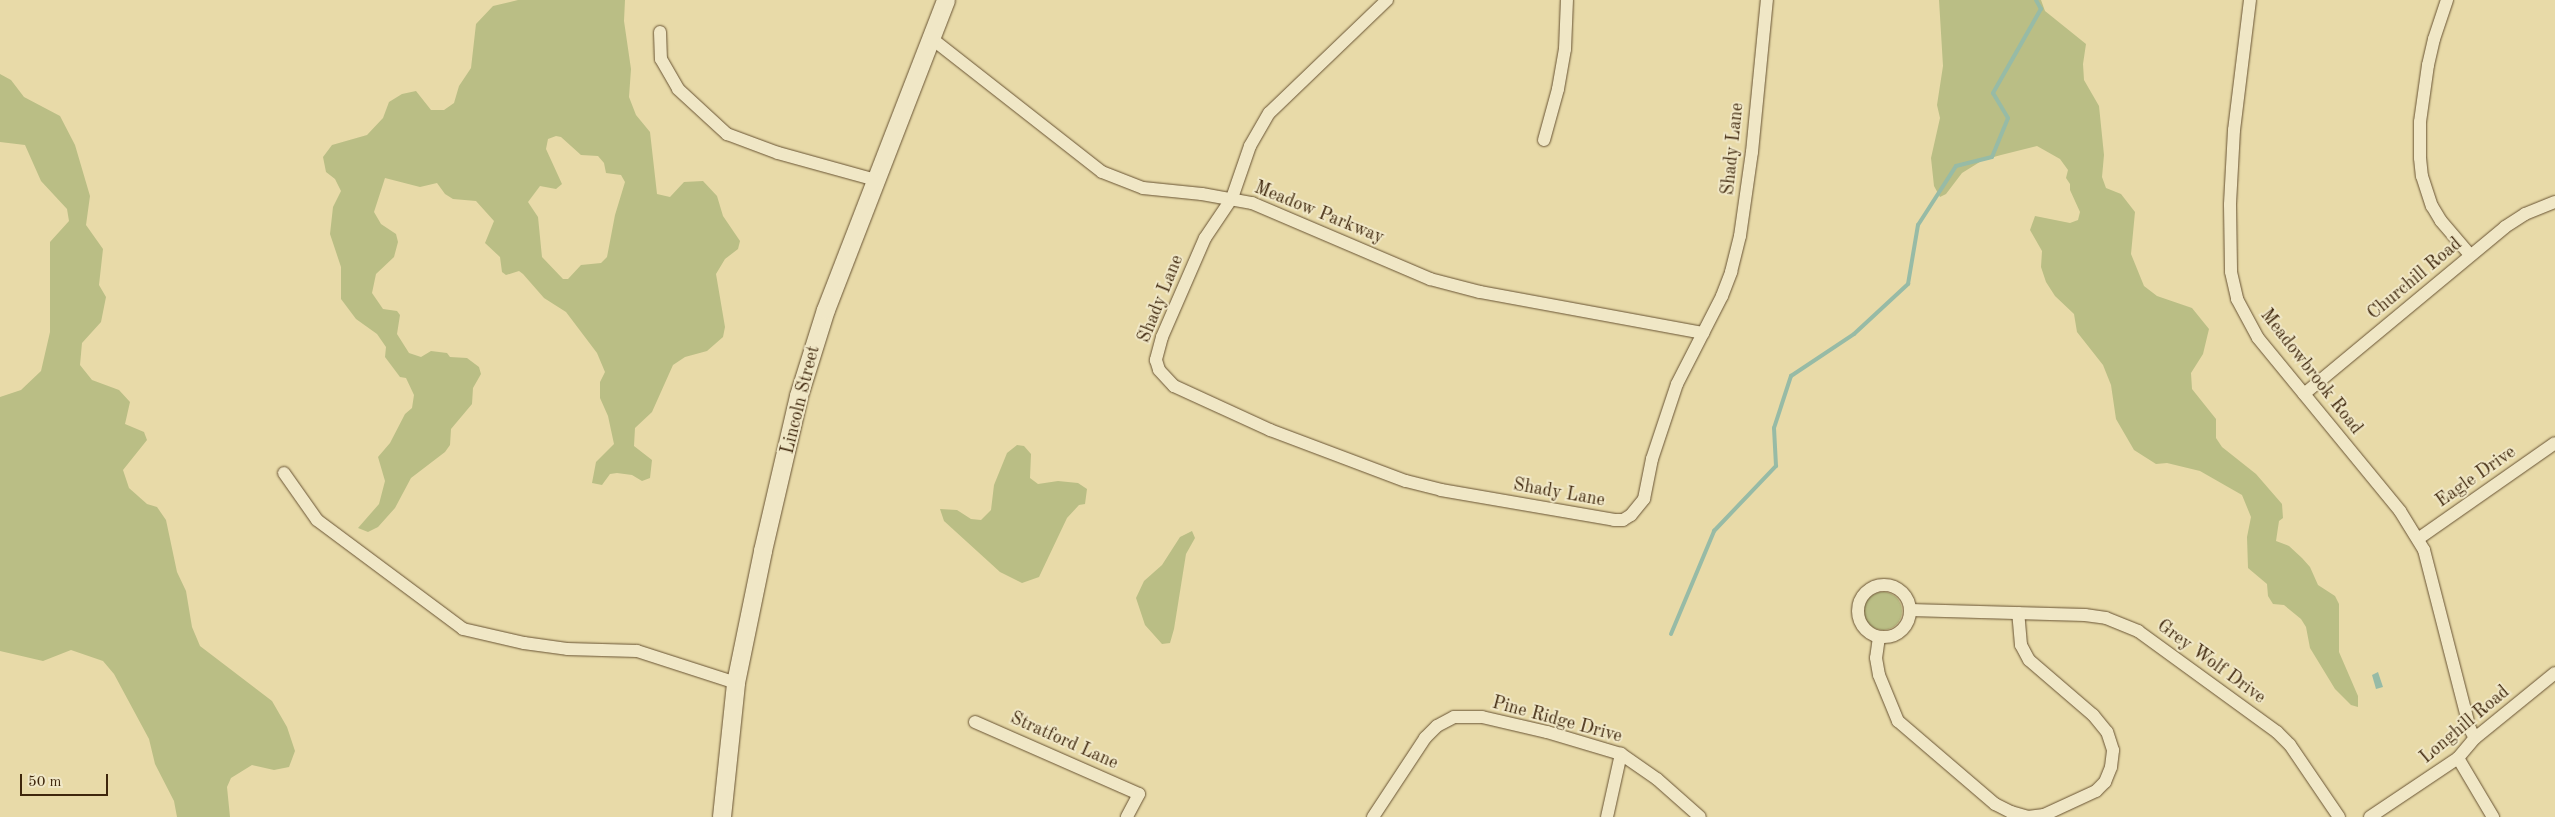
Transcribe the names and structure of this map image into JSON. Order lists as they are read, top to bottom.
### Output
{
  "streets": {
    "main road": ["Lincoln Street"],
    "street": [
      "Shady Lane",
      "Meadow Parkway",
      "Churchill Road",
      "Meadowbrook Road",
      "Eagle Drive",
      "Grey Wolf Drive",
      "Pine Ridge Drive",
      "Longhill Road",
      "Stratford Lane"
    ]
  },
  "crossings": [
    ["Shady Lane", "Meadow Parkway"],
    ["Meadow Parkway", "Lincoln Street"],
    ["Churchill Road", "Meadowbrook Road"],
    ["Meadowbrook Road", "Eagle Drive"],
    ["Meadowbrook Road", "Longhill Road"]
  ],
  "scale_bar": "50 m"
}
